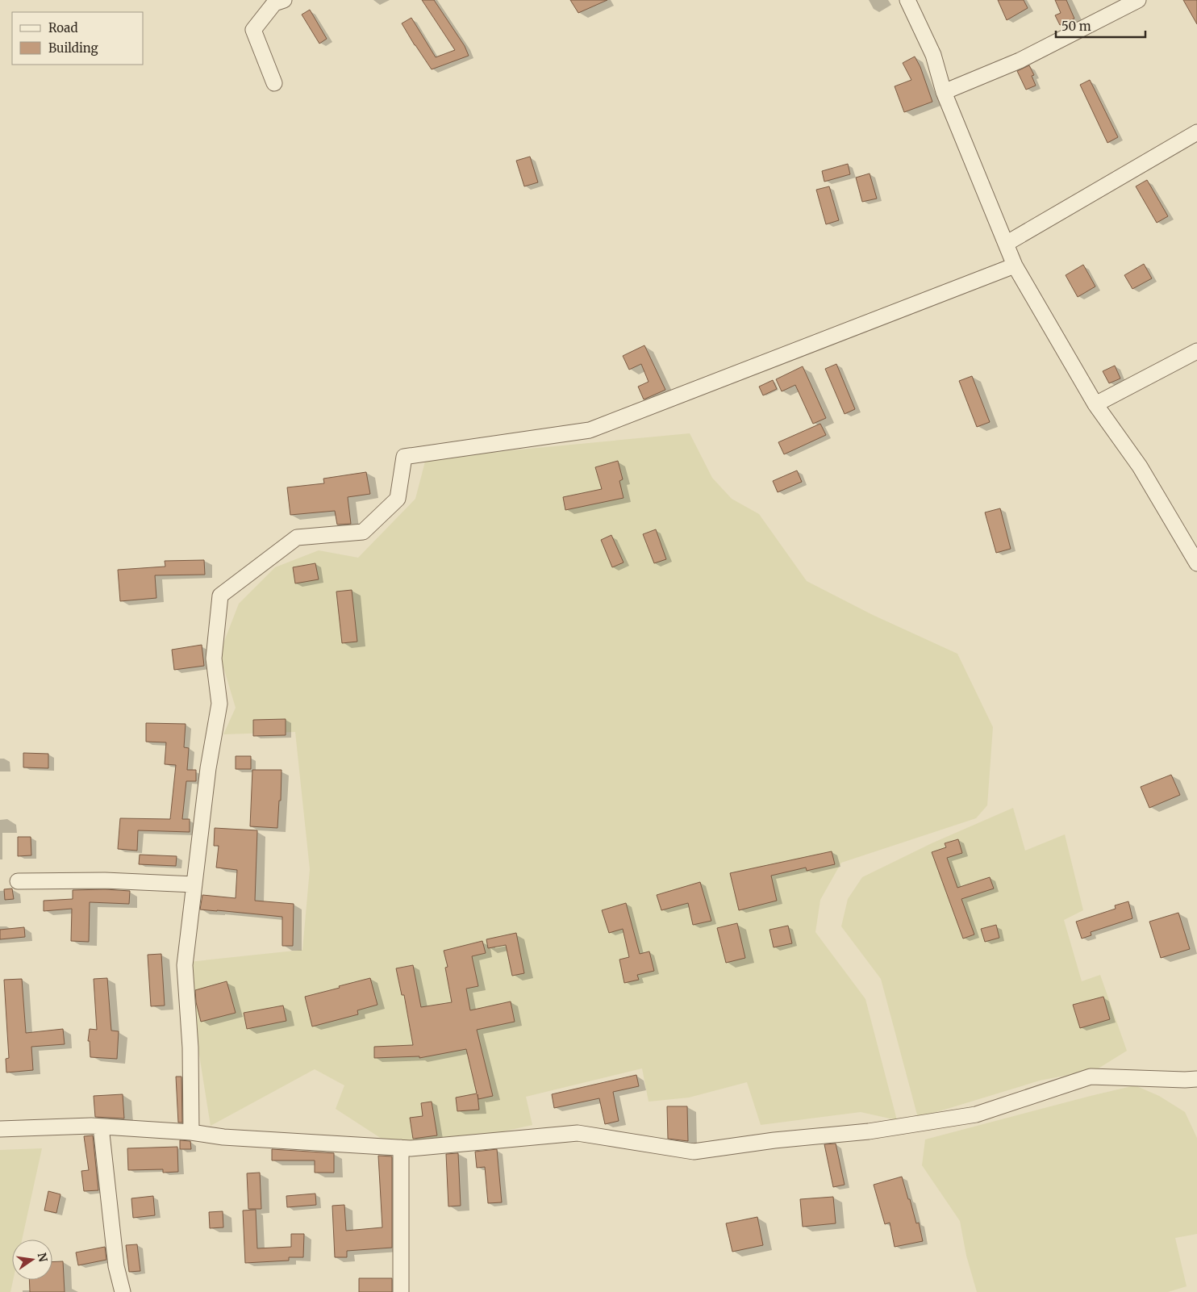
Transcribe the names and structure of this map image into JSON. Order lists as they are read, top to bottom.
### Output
{
  "legend": ["Road", "Building"],
  "scale_bar": "50 m",
  "north": "right"
}
